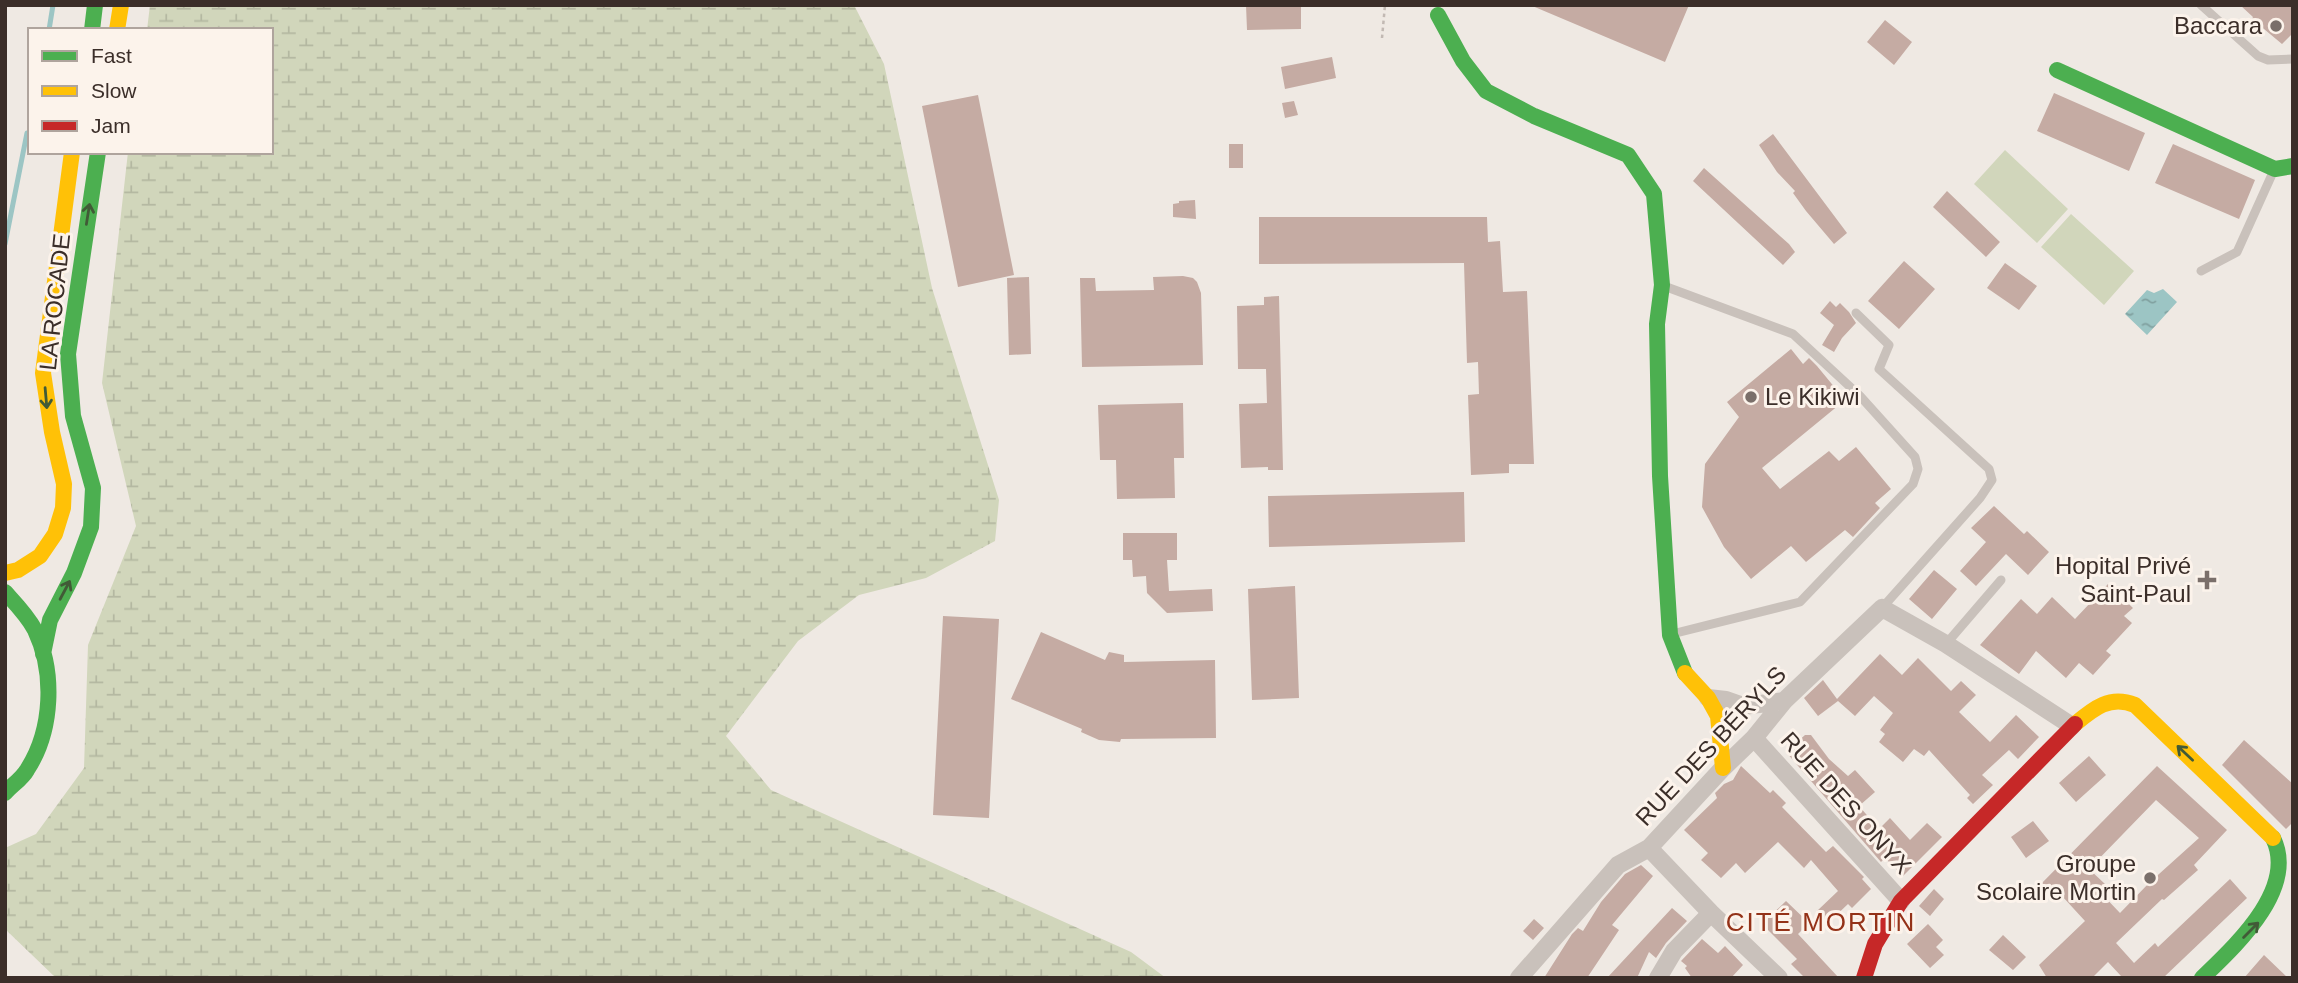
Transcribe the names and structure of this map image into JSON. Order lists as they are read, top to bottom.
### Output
{
  "streets": {
    "street": ["LA ROCADE", "RUE DES BÉRYLS", "RUE DES ONYX"]
  },
  "crossings": [
    ["RUE DES BÉRYLS", "RUE DES ONYX"]
  ],
  "districts": ["CITÉ MORTIN"],
  "places": {
    "other": ["Baccara", "Le Kikiwi", "Groupe Scolaire Mortin"],
    "health": ["Hopital Privé Saint-Paul"]
  },
  "legend": ["Fast", "Slow", "Jam"]
}
